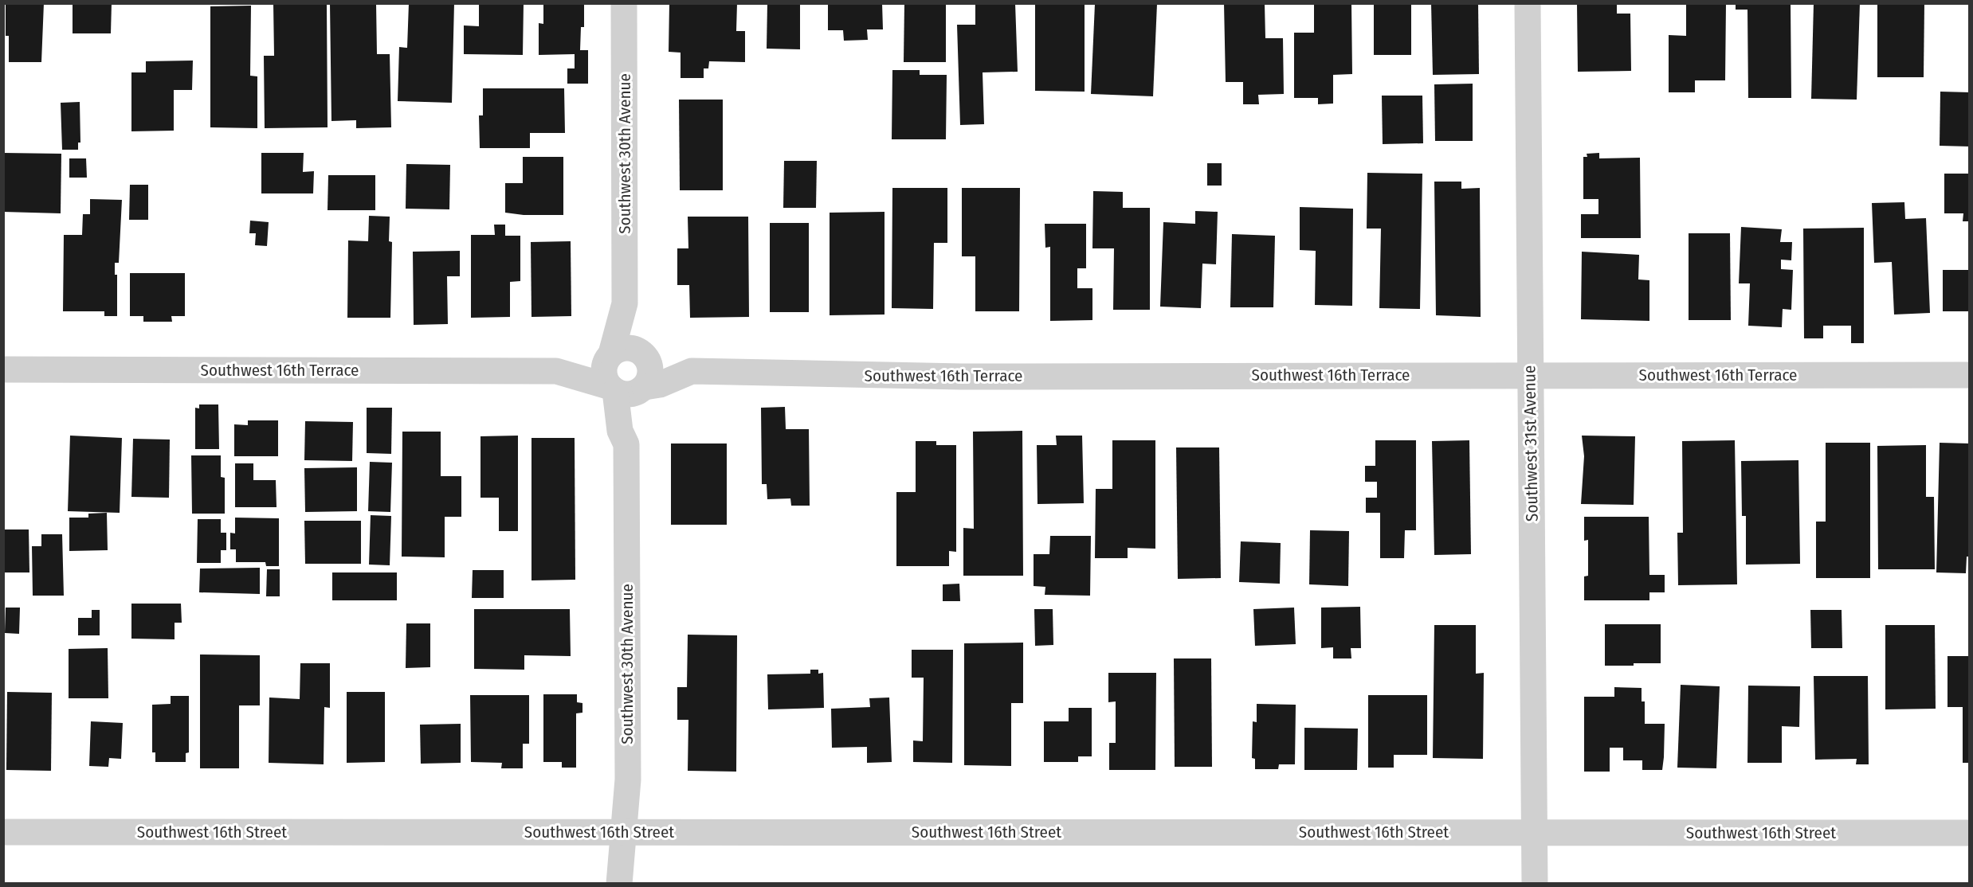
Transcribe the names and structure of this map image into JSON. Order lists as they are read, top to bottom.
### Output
{
  "streets": {
    "street": [
      "Southwest 30th Avenue",
      "Southwest 16th Terrace",
      "Southwest 31st Avenue",
      "Southwest 16th Street"
    ]
  },
  "crossings": [
    ["Southwest 30th Avenue", "Southwest 16th Terrace"],
    ["Southwest 30th Avenue", "Southwest 16th Street"],
    ["Southwest 16th Terrace", "Southwest 31st Avenue"],
    ["Southwest 31st Avenue", "Southwest 16th Street"]
  ]
}
